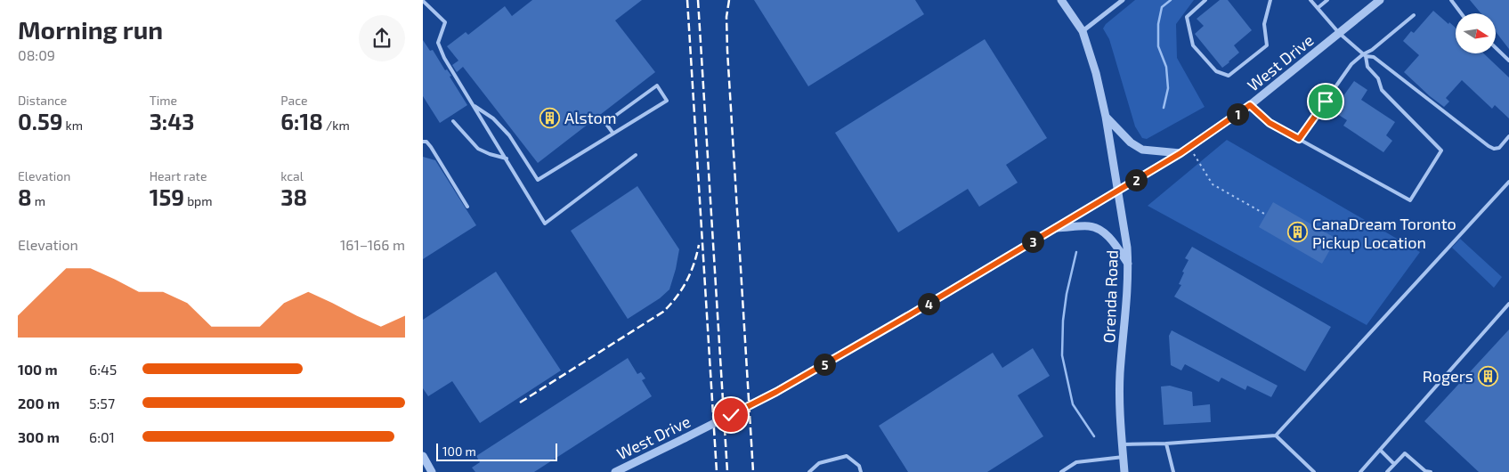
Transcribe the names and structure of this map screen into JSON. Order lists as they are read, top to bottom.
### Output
{
  "streets": {
    "street": ["West Drive", "Orenda Road"]
  },
  "crossings": [
    ["West Drive", "Orenda Road"]
  ],
  "places": {
    "building": ["Alstom", "CanaDream Toronto Pickup Location", "Rogers"]
  },
  "scale_bar": "100 m",
  "north": "right",
  "page": {
    "heading": ["Morning run", "08:09"],
    "stats": [
      ["Distance", "0.59 km"],
      ["Time", "3:43"],
      ["Pace", "6:18 /km"],
      ["Elevation", "8 m"],
      ["Heart rate", "159 bpm"],
      ["kcal", "38"]
    ],
    "pins": [
      "1",
      "2",
      "3",
      "4",
      "5"
    ],
    "chart": ["Elevation", "161–166 m"],
    "list": [
      {
        "name": "100 m",
        "note": "6:45"
      },
      {
        "name": "200 m",
        "note": "5:57"
      },
      {
        "name": "300 m",
        "note": "6:01"
      }
    ],
    "scale": "100 m"
  }
}
